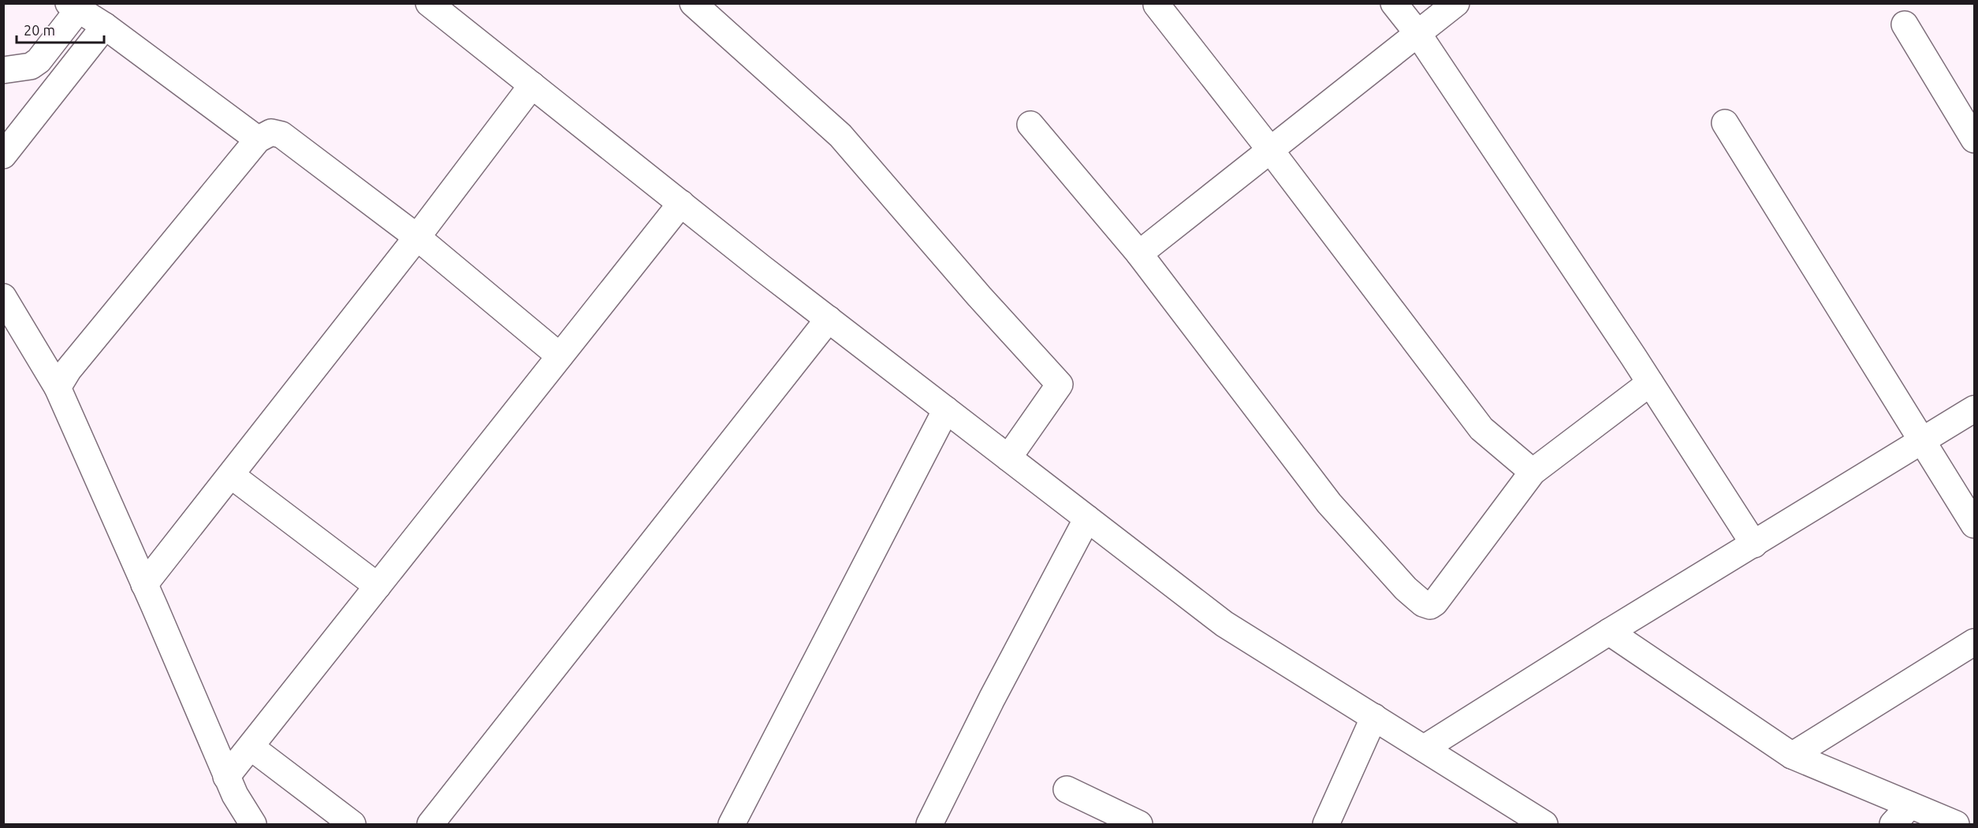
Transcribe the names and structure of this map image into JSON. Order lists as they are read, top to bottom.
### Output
{
  "scale_bar": "20 m"
}
